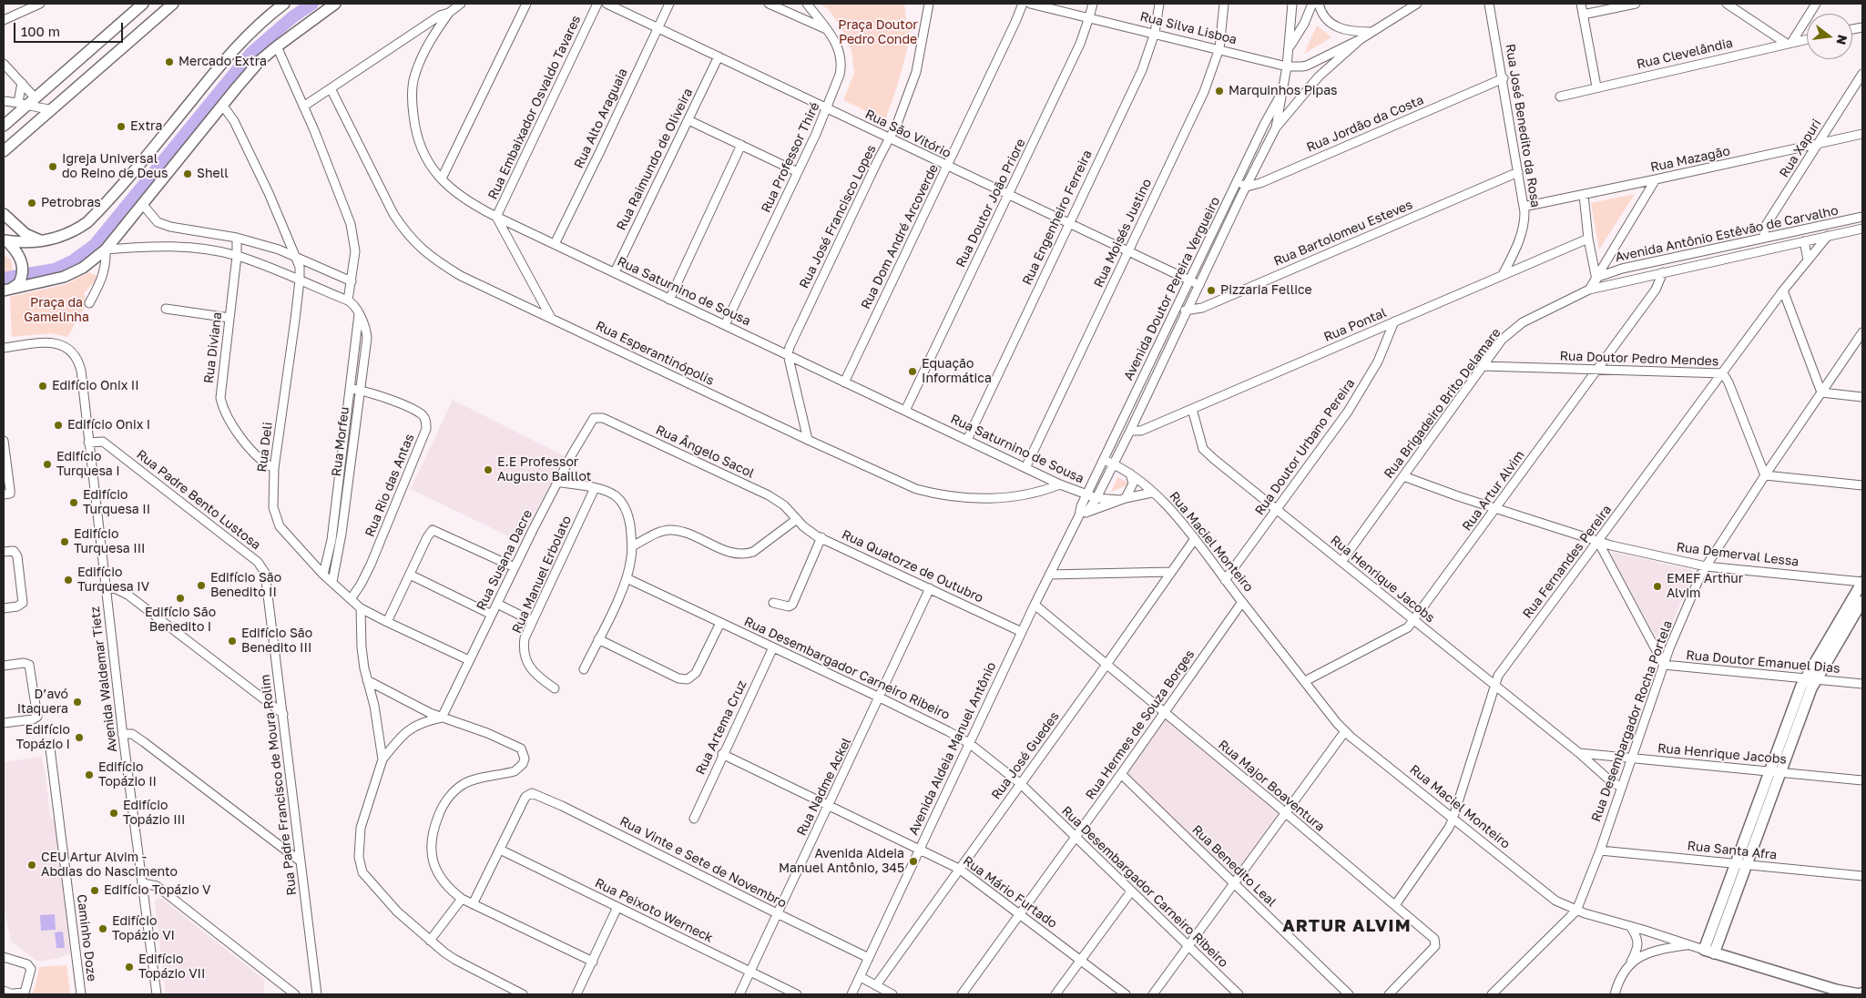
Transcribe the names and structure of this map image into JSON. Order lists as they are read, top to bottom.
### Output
{
  "streets": {
    "main road": ["Rua Maciel Monteiro"],
    "street": [
      "Rua Silva Lisboa",
      "Rua Clevelândia",
      "Rua Embaixador Osvaldo Tavares",
      "Rua Alto Araguaia",
      "Rua Jordão da Costa",
      "Rua José Benedito da Rosa",
      "Rua São Vitório",
      "Rua Xapuri",
      "Rua Professor Thiré",
      "Rua Raimundo de Oliveira",
      "Rua Mazagão",
      "Rua Doutor João Priore",
      "Rua José Francisco Lopes",
      "Rua Engenheiro Ferreira",
      "Rua Moisés Justino",
      "Rua Bartolomeu Esteves",
      "Avenida Antônio Estêvão de Carvalho",
      "Rua Dom André Arcoverde",
      "Avenida Doutor Pereira Vergueiro",
      "Rua Saturnino de Sousa",
      "Rua Pontal",
      "Rua Diviana",
      "Rua Esperantinópolis",
      "Rua Doutor Pedro Mendes",
      "Rua Brigadeiro Brito Delamare",
      "Rua Morfeu",
      "Rua Deli",
      "Rua Doutor Urbano Pereira",
      "Rua Ângelo Sacol",
      "Rua Rio das Antas",
      "Rua Artur Alvim",
      "Rua Padre Bento Lustosa",
      "Rua Demerval Lessa",
      "Rua Susana Dacre",
      "Rua Fernandes Pereira",
      "Rua Quatorze de Outubro",
      "Rua Manuel Erbolato",
      "Rua Henrique Jacobs",
      "Rua Doutor Emanuel Dias",
      "Rua Desembargador Carneiro Ribeiro",
      "Avenida Waldemar Tietz",
      "Rua Desembargador Rocha Portela",
      "Rua Hermes de Souza Borges",
      "Rua Artema Cruz",
      "Avenida Aldeia Manuel Antônio",
      "Rua José Guedes",
      "Rua Padre Francisco de Moura Rolim",
      "Rua Major Boaventura",
      "Rua Nadme Ackel",
      "Rua Santa Afra",
      "Rua Vinte e Sete de Novembro",
      "Rua Benedito Leal",
      "Rua Mário Furtado",
      "Rua Peixoto Werneck",
      "Caminho Doze"
    ]
  },
  "crossings": [
    ["Rua Silva Lisboa", "Rua Doutor João Priore"],
    ["Rua Silva Lisboa", "Rua Engenheiro Ferreira"],
    ["Rua Silva Lisboa", "Rua Moisés Justino"],
    ["Rua Silva Lisboa", "Avenida Doutor Pereira Vergueiro"],
    ["Rua Embaixador Osvaldo Tavares", "Rua Saturnino de Sousa"],
    ["Rua Embaixador Osvaldo Tavares", "Rua Esperantinópolis"],
    ["Rua Alto Araguaia", "Rua São Vitório"],
    ["Rua Alto Araguaia", "Rua Saturnino de Sousa"],
    ["Rua Jordão da Costa", "Rua José Benedito da Rosa"],
    ["Rua Jordão da Costa", "Avenida Doutor Pereira Vergueiro"],
    ["Rua José Benedito da Rosa", "Rua Mazagão"],
    ["Rua José Benedito da Rosa", "Rua Bartolomeu Esteves"],
    ["Rua José Benedito da Rosa", "Rua Pontal"],
    ["Rua São Vitório", "Rua Professor Thiré"],
    ["Rua São Vitório", "Rua Raimundo de Oliveira"],
    ["Rua São Vitório", "Rua Doutor João Priore"],
    ["Rua São Vitório", "Rua José Francisco Lopes"],
    ["Rua São Vitório", "Rua Engenheiro Ferreira"],
    ["Rua São Vitório", "Rua Moisés Justino"],
    ["Rua São Vitório", "Rua Dom André Arcoverde"],
    ["Rua São Vitório", "Avenida Doutor Pereira Vergueiro"],
    ["Rua Xapuri", "Rua Mazagão"],
    ["Rua Xapuri", "Avenida Antônio Estêvão de Carvalho"],
    ["Rua Professor Thiré", "Rua Saturnino de Sousa"],
    ["Rua Raimundo de Oliveira", "Rua Saturnino de Sousa"],
    ["Rua Doutor João Priore", "Rua Saturnino de Sousa"],
    ["Rua José Francisco Lopes", "Rua Saturnino de Sousa"],
    ["Rua Engenheiro Ferreira", "Rua Saturnino de Sousa"],
    ["Rua Moisés Justino", "Rua Saturnino de Sousa"],
    ["Rua Bartolomeu Esteves", "Avenida Doutor Pereira Vergueiro"],
    ["Avenida Antônio Estêvão de Carvalho", "Rua Brigadeiro Brito Delamare"],
    ["Avenida Antônio Estêvão de Carvalho", "Rua Artur Alvim"],
    ["Avenida Antônio Estêvão de Carvalho", "Rua Fernandes Pereira"],
    ["Rua Dom André Arcoverde", "Rua Saturnino de Sousa"],
    ["Avenida Doutor Pereira Vergueiro", "Rua Saturnino de Sousa"],
    ["Avenida Doutor Pereira Vergueiro", "Rua Pontal"],
    ["Avenida Doutor Pereira Vergueiro", "Rua Maciel Monteiro"],
    ["Avenida Doutor Pereira Vergueiro", "Avenida Aldeia Manuel Antônio"],
    ["Rua Saturnino de Sousa", "Rua Esperantinópolis"],
    ["Rua Saturnino de Sousa", "Rua Maciel Monteiro"],
    ["Rua Saturnino de Sousa", "Avenida Aldeia Manuel Antônio"],
    ["Rua Pontal", "Rua Doutor Urbano Pereira"],
    ["Rua Pontal", "Rua Henrique Jacobs"],
    ["Rua Diviana", "Rua Deli"],
    ["Rua Doutor Pedro Mendes", "Rua Brigadeiro Brito Delamare"],
    ["Rua Doutor Pedro Mendes", "Rua Artur Alvim"],
    ["Rua Doutor Pedro Mendes", "Rua Fernandes Pereira"],
    ["Rua Doutor Pedro Mendes", "Rua Desembargador Rocha Portela"],
    ["Rua Brigadeiro Brito Delamare", "Rua Demerval Lessa"],
    ["Rua Brigadeiro Brito Delamare", "Rua Henrique Jacobs"],
    ["Rua Morfeu", "Rua Deli"],
    ["Rua Morfeu", "Rua Rio das Antas"],
    ["Rua Deli", "Rua Rio das Antas"],
    ["Rua Deli", "Rua Susana Dacre"],
    ["Rua Doutor Urbano Pereira", "Rua Maciel Monteiro"],
    ["Rua Doutor Urbano Pereira", "Rua Henrique Jacobs"],
    ["Rua Ângelo Sacol", "Rua Susana Dacre"],
    ["Rua Ângelo Sacol", "Rua Quatorze de Outubro"],
    ["Rua Artur Alvim", "Rua Maciel Monteiro"],
    ["Rua Artur Alvim", "Rua Demerval Lessa"],
    ["Rua Artur Alvim", "Rua Henrique Jacobs"],
    ["Rua Padre Bento Lustosa", "Avenida Waldemar Tietz"],
    ["Rua Padre Bento Lustosa", "Rua Padre Francisco de Moura Rolim"],
    ["Rua Maciel Monteiro", "Rua Fernandes Pereira"],
    ["Rua Maciel Monteiro", "Rua Desembargador Rocha Portela"],
    ["Rua Maciel Monteiro", "Rua Hermes de Souza Borges"],
    ["Rua Maciel Monteiro", "Avenida Aldeia Manuel Antônio"],
    ["Rua Maciel Monteiro", "Rua José Guedes"],
    ["Rua Demerval Lessa", "Rua Fernandes Pereira"],
    ["Rua Demerval Lessa", "Rua Desembargador Rocha Portela"],
    ["Rua Fernandes Pereira", "Rua Henrique Jacobs"],
    ["Rua Fernandes Pereira", "Rua Major Boaventura"],
    ["Rua Quatorze de Outubro", "Avenida Aldeia Manuel Antônio"],
    ["Rua Quatorze de Outubro", "Rua Nadme Ackel"],
    ["Rua Henrique Jacobs", "Rua Desembargador Rocha Portela"],
    ["Rua Doutor Emanuel Dias", "Rua Desembargador Rocha Portela"],
    ["Rua Desembargador Carneiro Ribeiro", "Rua Hermes de Souza Borges"],
    ["Rua Desembargador Carneiro Ribeiro", "Rua Artema Cruz"],
    ["Rua Desembargador Carneiro Ribeiro", "Avenida Aldeia Manuel Antônio"],
    ["Rua Desembargador Carneiro Ribeiro", "Rua José Guedes"],
    ["Rua Desembargador Carneiro Ribeiro", "Rua Nadme Ackel"],
    ["Rua Desembargador Rocha Portela", "Rua Santa Afra"],
    ["Rua Hermes de Souza Borges", "Rua Major Boaventura"],
    ["Rua Hermes de Souza Borges", "Rua Benedito Leal"],
    ["Rua Hermes de Souza Borges", "Rua Mário Furtado"],
    ["Rua Artema Cruz", "Rua Mário Furtado"],
    ["Avenida Aldeia Manuel Antônio", "Rua Major Boaventura"],
    ["Avenida Aldeia Manuel Antônio", "Rua Vinte e Sete de Novembro"],
    ["Avenida Aldeia Manuel Antônio", "Rua Mário Furtado"],
    ["Rua José Guedes", "Rua Major Boaventura"],
    ["Rua José Guedes", "Rua Mário Furtado"],
    ["Rua Nadme Ackel", "Rua Vinte e Sete de Novembro"],
    ["Rua Nadme Ackel", "Rua Mário Furtado"],
    ["Rua Nadme Ackel", "Rua Peixoto Werneck"],
    ["Rua Vinte e Sete de Novembro", "Rua Peixoto Werneck"]
  ],
  "districts": ["ARTUR ALVIM"],
  "parks": ["Praça Doutor Pedro Conde", "Praça da Gamelinha"],
  "places": [
    "Mercado Extra",
    "Marquinhos Pipas",
    "Extra",
    "Igreja Universal do Reino de Deus",
    "Shell",
    "Petrobras",
    "Pizzaria Fellice",
    "Equação Informática",
    "Edifício Onix II",
    "Edifício Onix I",
    "Edifício Turquesa I",
    "E.E Professor Augusto Baillot",
    "Edifício Turquesa II",
    "Edifício Turquesa III",
    "Edifício Turquesa IV",
    "Edifício São Benedito II",
    "EMEF Arthur Alvim",
    "Edifício São Benedito I",
    "Edifício São Benedito III",
    "D’avó Itaquera",
    "Edifício Topázio I",
    "Edifício Topázio II",
    "Edifício Topázio III",
    "Avenida Aldeia Manuel Antônio, 345",
    "CEU Artur Alvim - Abdias do Nascimento",
    "Edifício Topázio V",
    "Edifício Topázio VI",
    "Edifício Topázio VII"
  ],
  "scale_bar": "100 m",
  "north": "right"
}
